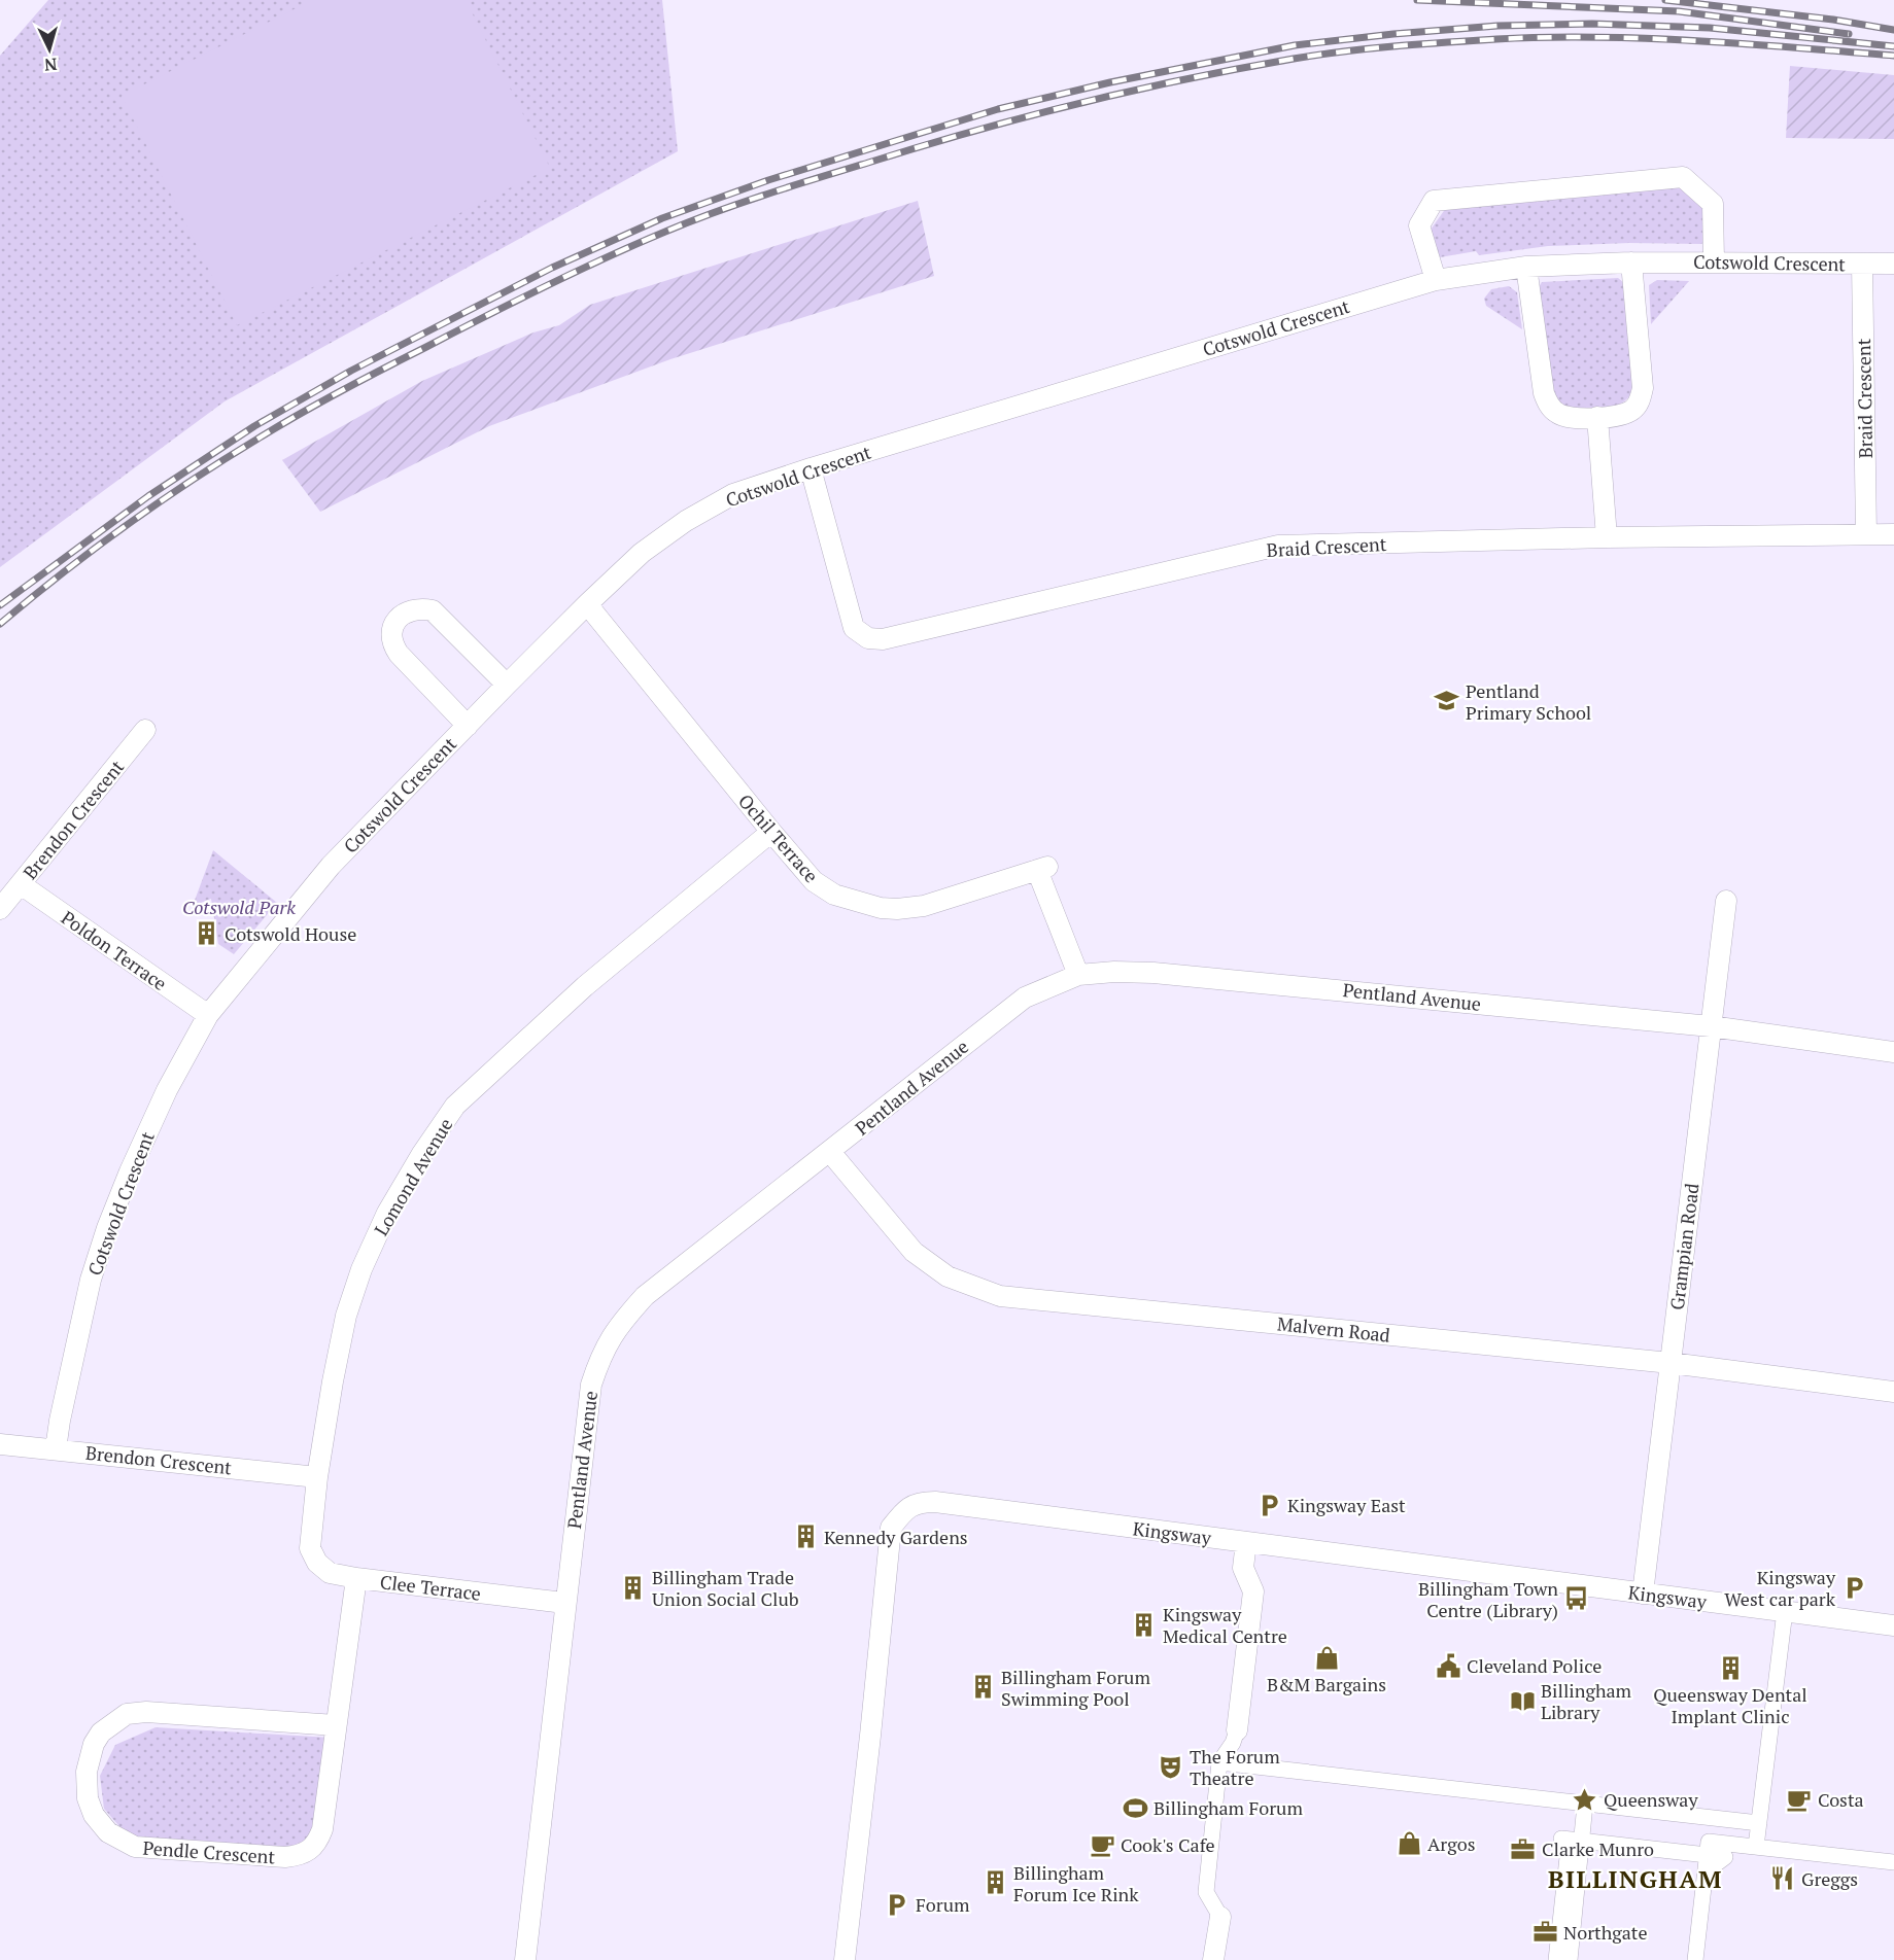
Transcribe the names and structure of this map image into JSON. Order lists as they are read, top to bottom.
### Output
{
  "streets": {
    "street": [
      "Cotswold Crescent",
      "Braid Crescent",
      "Brendon Crescent",
      "Ochil Terrace",
      "Poldon Terrace",
      "Pentland Avenue",
      "Lomond Avenue",
      "Grampian Road",
      "Malvern Road",
      "Kingsway",
      "Clee Terrace",
      "Pendle Crescent"
    ]
  },
  "crossings": [
    ["Cotswold Crescent", "Braid Crescent"],
    ["Cotswold Crescent", "Brendon Crescent"],
    ["Cotswold Crescent", "Ochil Terrace"],
    ["Cotswold Crescent", "Poldon Terrace"],
    ["Brendon Crescent", "Poldon Terrace"],
    ["Brendon Crescent", "Lomond Avenue"],
    ["Ochil Terrace", "Pentland Avenue"],
    ["Ochil Terrace", "Lomond Avenue"],
    ["Pentland Avenue", "Grampian Road"],
    ["Pentland Avenue", "Malvern Road"],
    ["Pentland Avenue", "Clee Terrace"],
    ["Lomond Avenue", "Clee Terrace"],
    ["Grampian Road", "Malvern Road"],
    ["Grampian Road", "Kingsway"],
    ["Clee Terrace", "Pendle Crescent"]
  ],
  "districts": ["BILLINGHAM"],
  "parks": ["Cotswold Park"],
  "places": {
    "school or university": ["Pentland Primary School"],
    "building": [
      "Cotswold House",
      "Kennedy Gardens",
      "Billingham Trade Union Social Club",
      "Kingsway Medical Centre",
      "Queensway Dental Implant Clinic",
      "Billingham Forum Swimming Pool",
      "Billingham Forum Ice Rink"
    ],
    "parking": ["Kingsway East", "Kingsway West car park", "Forum"],
    "bus stop": ["Billingham Town Centre (Library)"],
    "shop": ["B&M Bargains", "Argos"],
    "public building": ["Cleveland Police"],
    "library": ["Billingham Library"],
    "theatre": ["The Forum Theatre"],
    "place": ["Queensway"],
    "cafe": ["Costa", "Cook's Cafe"],
    "sports": ["Billingham Forum"],
    "office": ["Clarke Munro", "Northgate"],
    "restaurant": ["Greggs"]
  },
  "north": "bottom"
}
